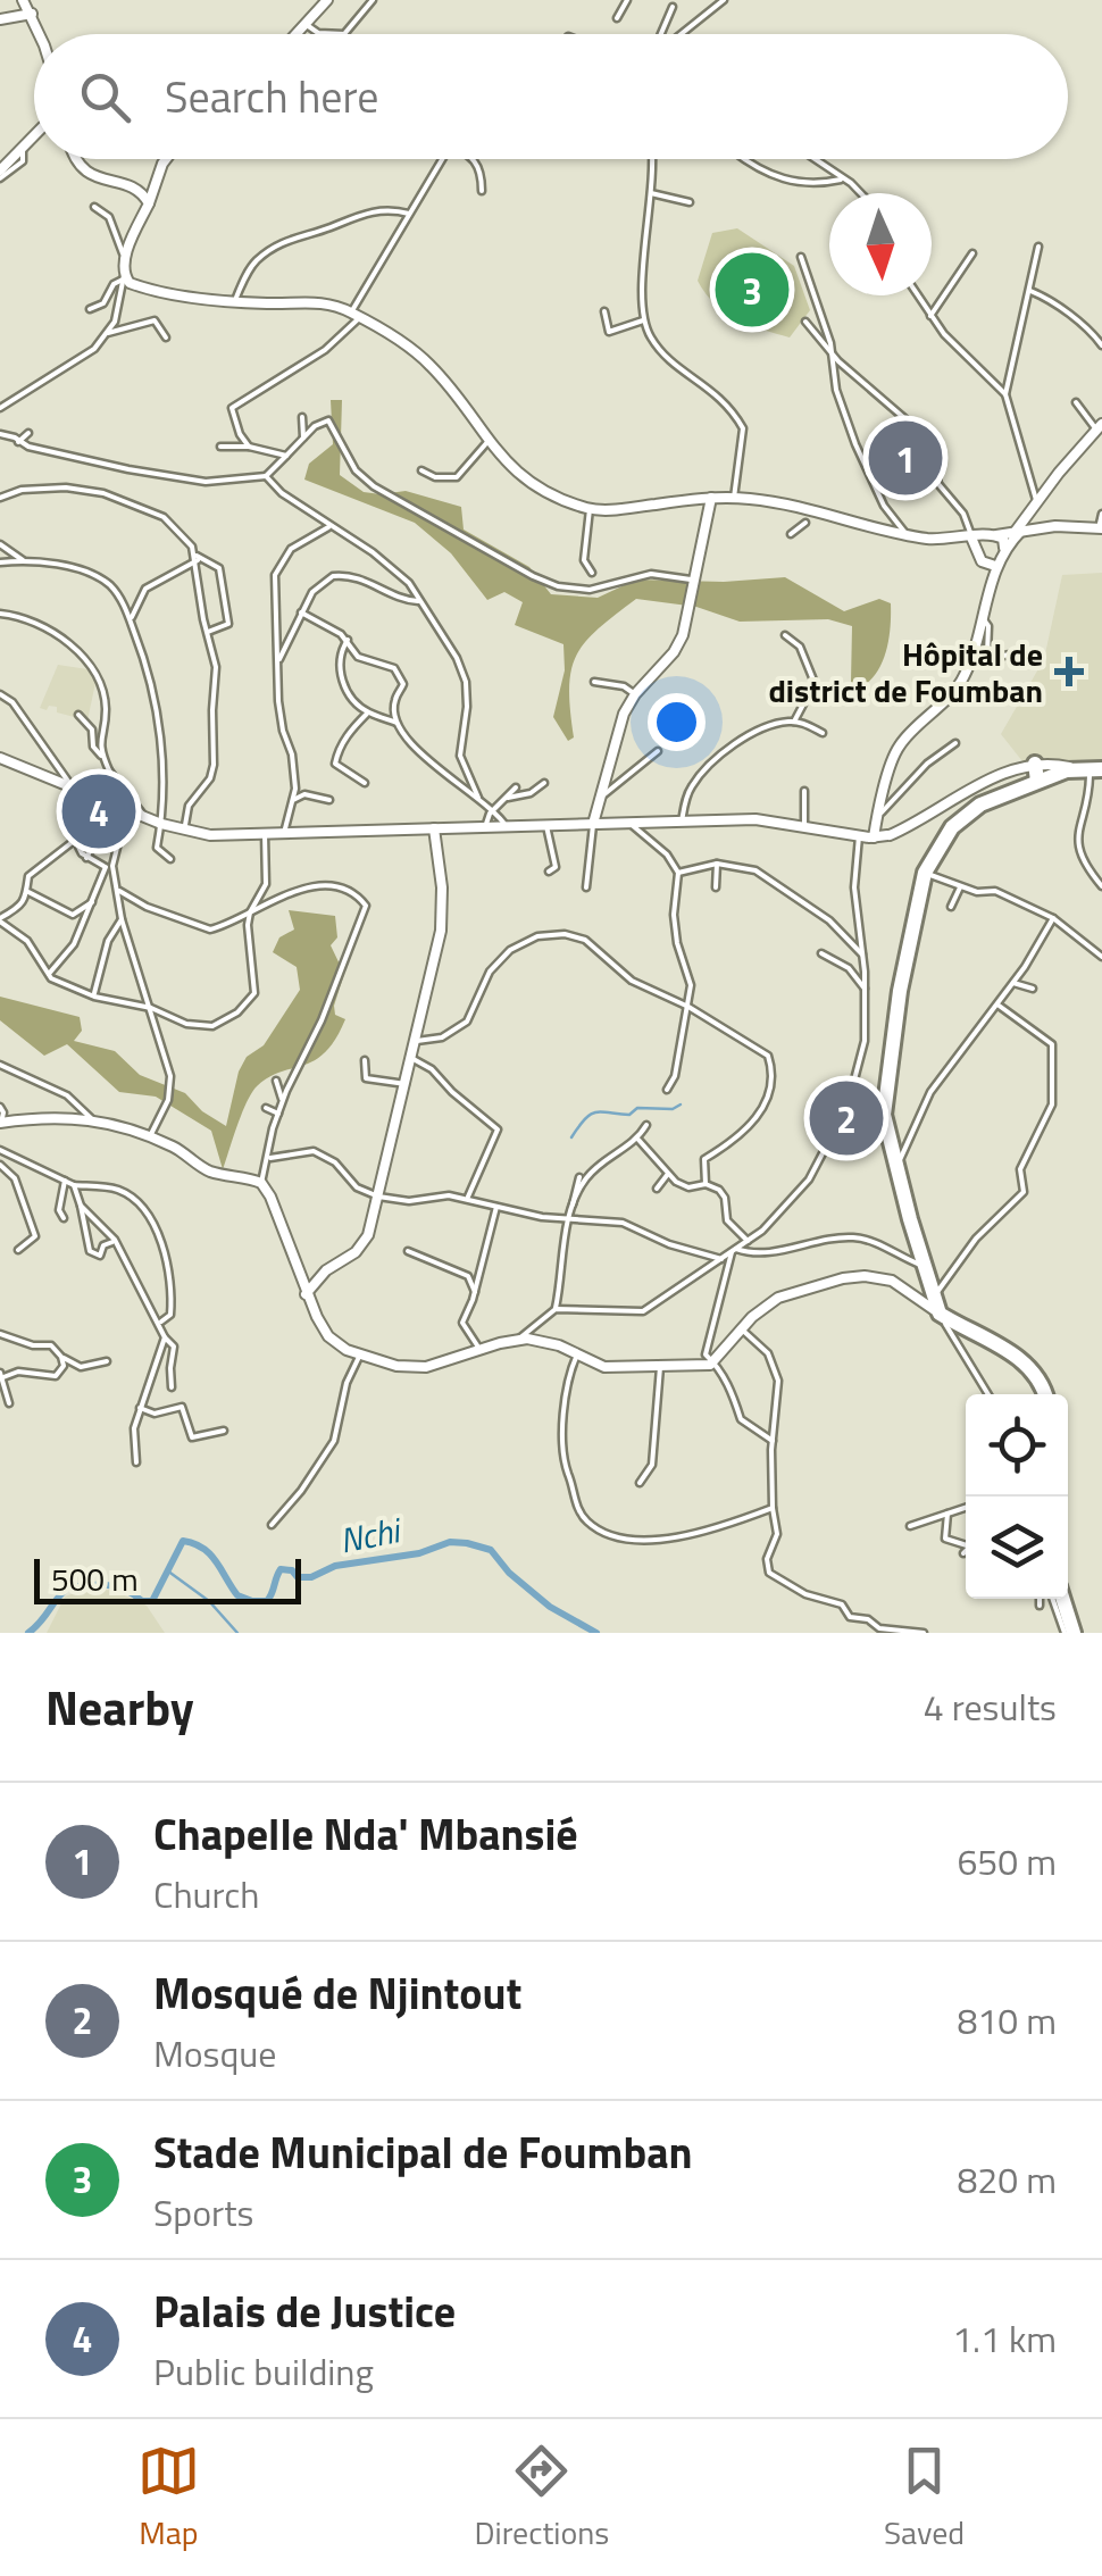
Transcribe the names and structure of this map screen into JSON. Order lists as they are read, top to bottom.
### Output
{
  "water": ["Nchi"],
  "places": {
    "health": ["Hôpital de district de Foumban"]
  },
  "scale_bar": "500 m",
  "north": "bottom",
  "page": {
    "search": "Search here",
    "pins": [
      "3",
      "1",
      "4",
      "2"
    ],
    "scale": "500 m",
    "heading": ["Nearby", "4 results"],
    "list": [
      {
        "mark": "1",
        "name": "Chapelle Nda' Mbansié",
        "note": "Church",
        "value": "650 m"
      },
      {
        "mark": "2",
        "name": "Mosqué de Njintout",
        "note": "Mosque",
        "value": "810 m"
      },
      {
        "mark": "3",
        "name": "Stade Municipal de Foumban",
        "note": "Sports",
        "value": "820 m"
      },
      {
        "mark": "4",
        "name": "Palais de Justice",
        "note": "Public building",
        "value": "1.1 km"
      }
    ],
    "nav": ["Map", "Directions", "Saved"]
  }
}
